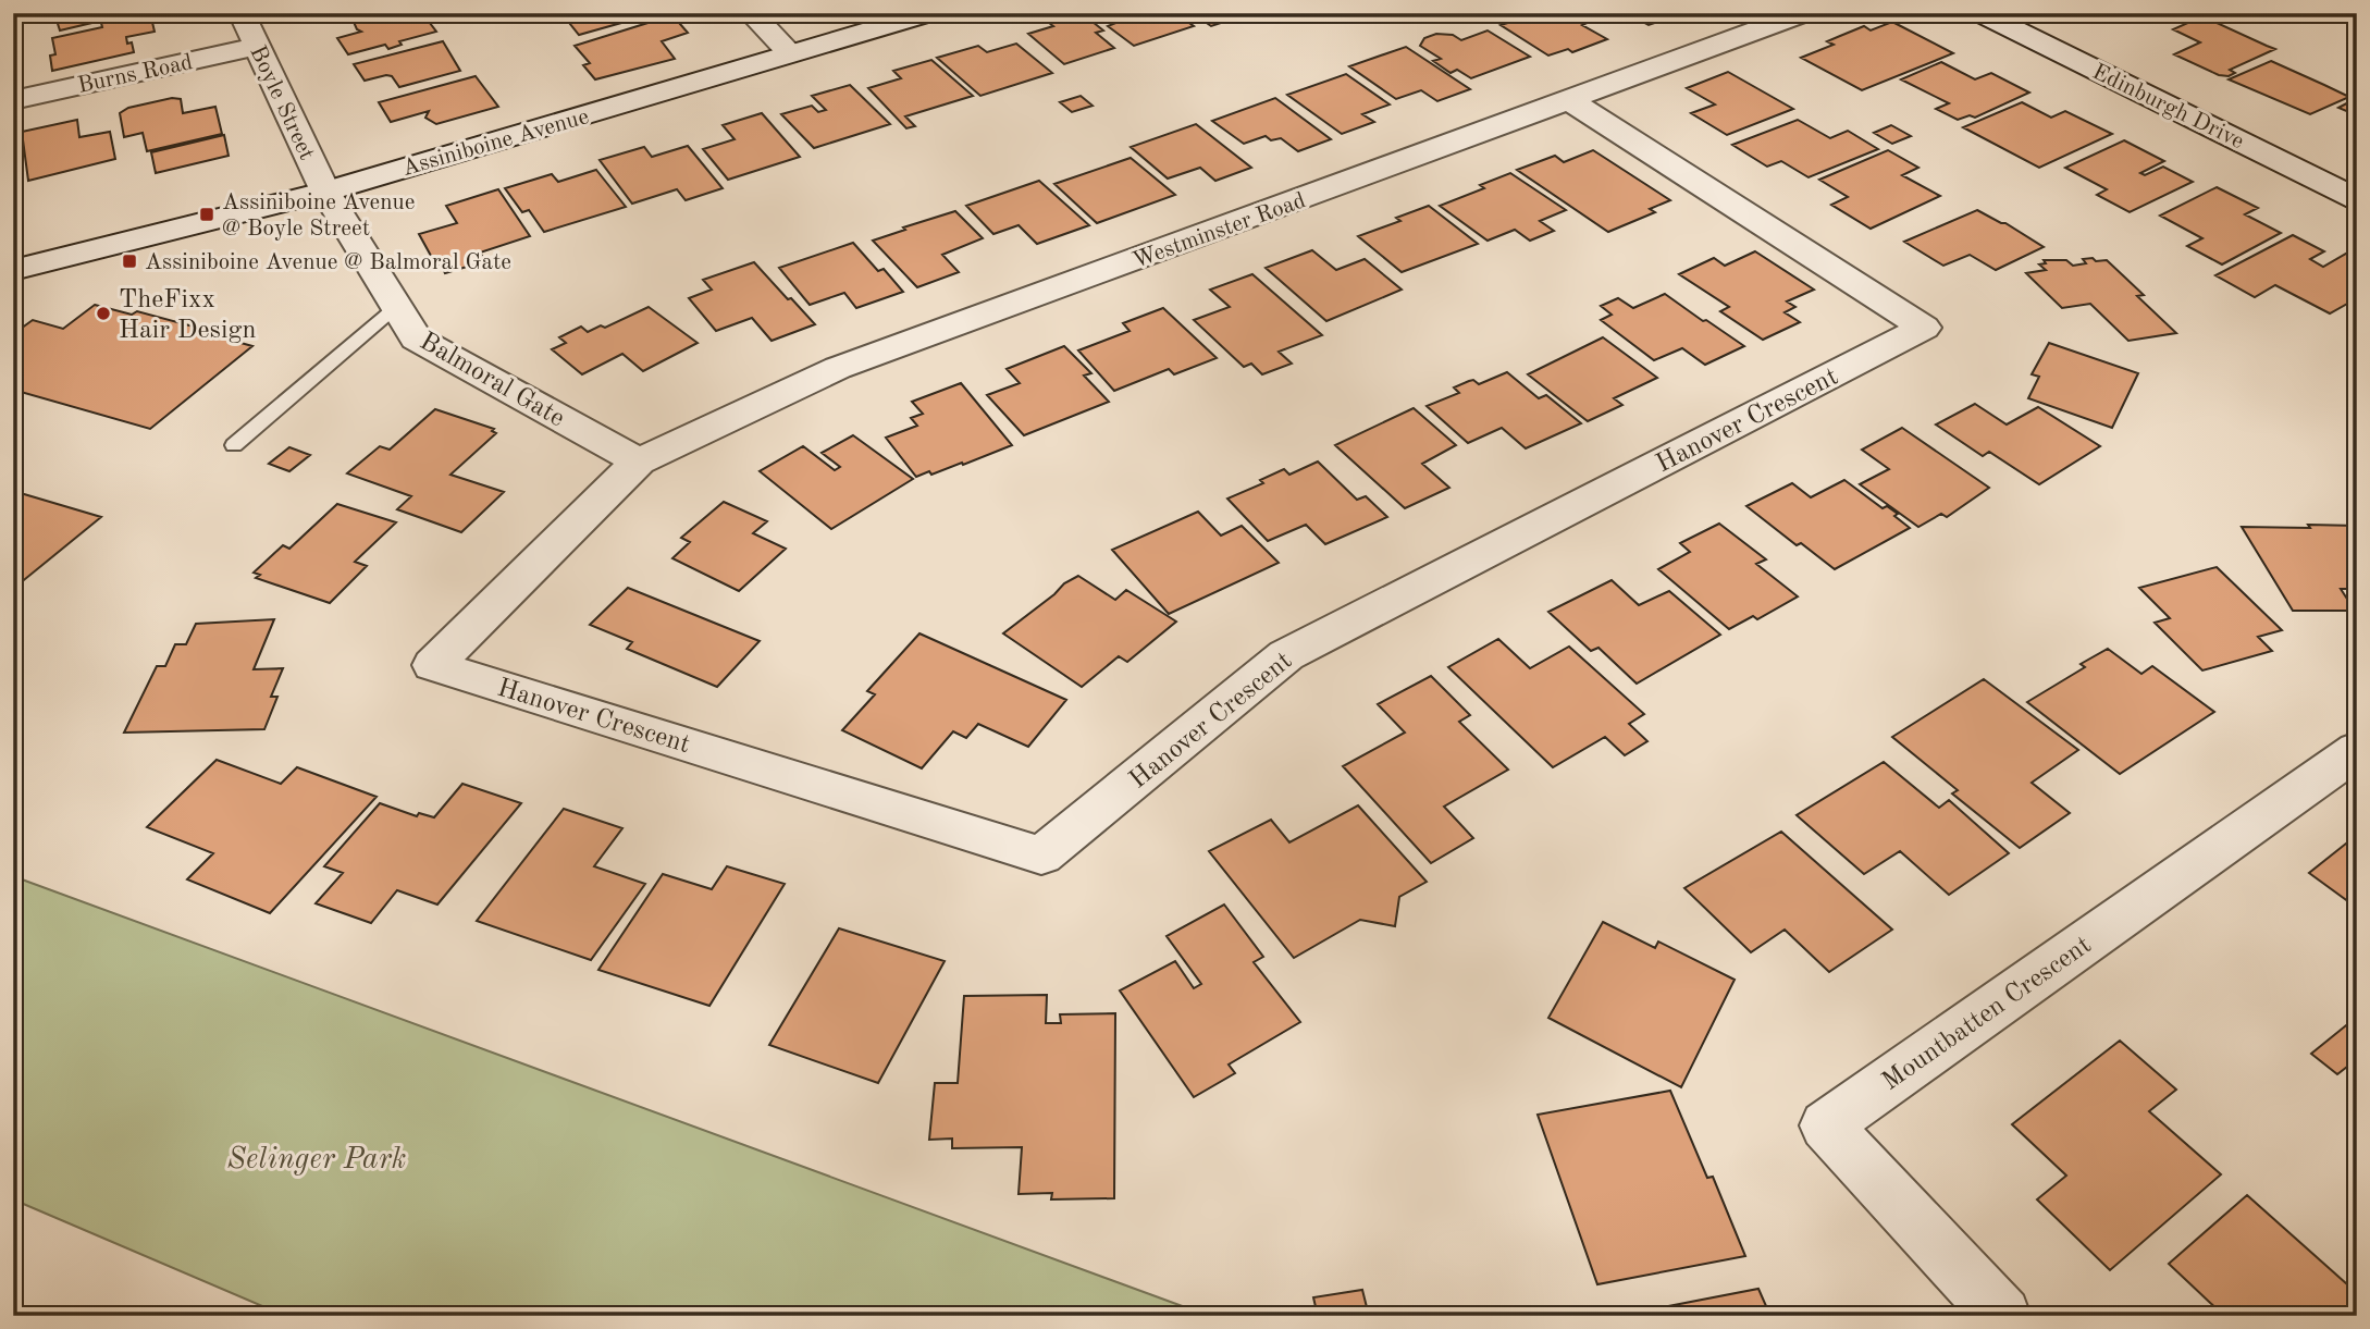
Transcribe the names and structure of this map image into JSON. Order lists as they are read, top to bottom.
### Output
{
  "streets": {
    "street": [
      "Burns Road",
      "Boyle Street",
      "Edinburgh Drive",
      "Assiniboine Avenue",
      "Westminster Road",
      "Balmoral Gate",
      "Hanover Crescent",
      "Mountbatten Crescent"
    ]
  },
  "crossings": [
    ["Burns Road", "Boyle Street"],
    ["Boyle Street", "Assiniboine Avenue"],
    ["Boyle Street", "Balmoral Gate"],
    ["Assiniboine Avenue", "Balmoral Gate"],
    ["Westminster Road", "Balmoral Gate"],
    ["Westminster Road", "Hanover Crescent"],
    ["Balmoral Gate", "Hanover Crescent"]
  ],
  "parks": ["Selinger Park"],
  "places": {
    "transit": ["Assiniboine Avenue @ Boyle Street", "Assiniboine Avenue @ Balmoral Gate"],
    "other": ["TheFixx Hair Design"]
  }
}
